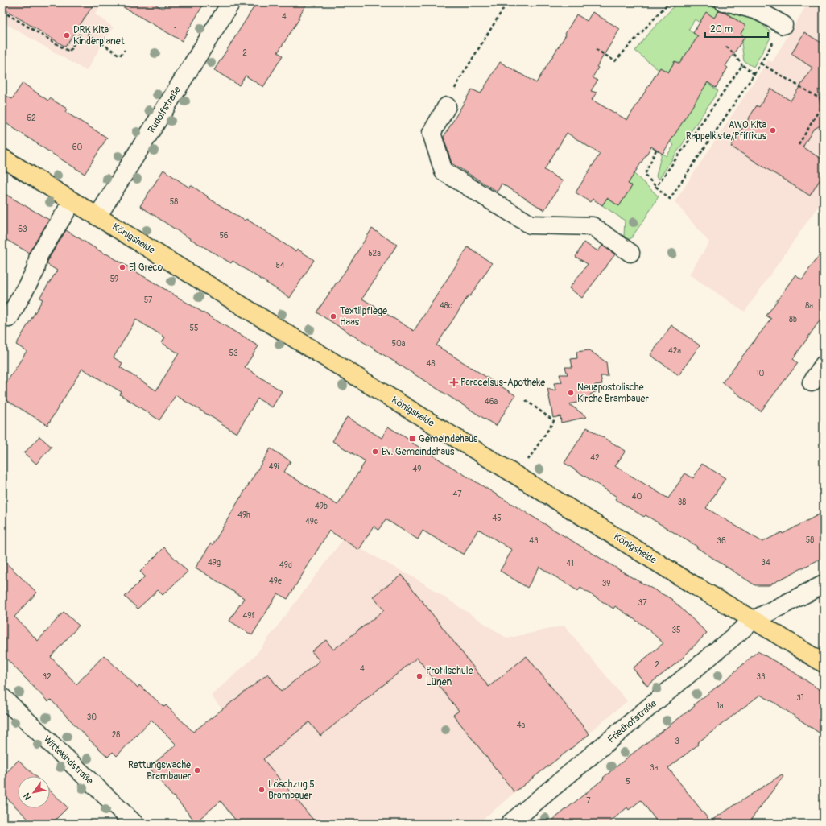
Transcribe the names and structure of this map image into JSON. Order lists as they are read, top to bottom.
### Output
{
  "streets": {
    "main road": ["Königsheide"],
    "street": ["Rudolfstraße", "Friedhofstraße", "Wittekindstraße"]
  },
  "crossings": [
    ["Rudolfstraße", "Königsheide"],
    ["Königsheide", "Friedhofstraße"]
  ],
  "places": {
    "other": [
      "DRK Kita Kinderplanet",
      "AWO Kita Rappelkiste/Pfiffikus",
      "El Greco",
      "Textilpflege Haas",
      "Neuapostolische Kirche Brambauer",
      "Ev. Gemeindehaus",
      "Profilschule Lünen",
      "Rettungswache Brambauer",
      "Löschzug 5 Brambauer"
    ],
    "health": ["Paracelsus-Apotheke"],
    "transit": ["Gemeindehaus"]
  },
  "house_numbers": [
    "4",
    "1",
    "2",
    "62",
    "60",
    "58",
    "63",
    "56",
    "52a",
    "54",
    "59",
    "57",
    "48c",
    "8a",
    "8b",
    "55",
    "50a",
    "42a",
    "53",
    "48",
    "10",
    "46a",
    "42",
    "49i",
    "49",
    "47",
    "40",
    "38",
    "49b",
    "49h",
    "45",
    "49c",
    "58",
    "43",
    "36",
    "49g",
    "34",
    "41",
    "49d",
    "49e",
    "39",
    "37",
    "49f",
    "35",
    "2",
    "4",
    "32",
    "33",
    "31",
    "1a",
    "30",
    "4a",
    "28",
    "3",
    "3a",
    "5",
    "7"
  ],
  "scale_bar": "20 m",
  "north": "bottom left"
}
